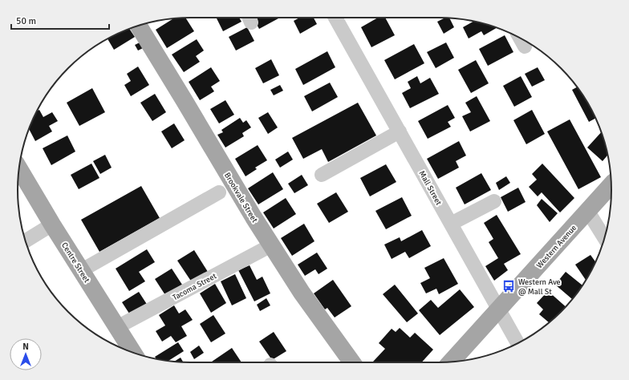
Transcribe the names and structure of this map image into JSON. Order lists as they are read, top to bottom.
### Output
{
  "streets": {
    "main road": ["Brookvale Street", "Western Avenue", "Centre Street"],
    "street": ["Mall Street", "Tacoma Street"]
  },
  "crossings": [
    ["Mall Street", "Western Avenue"],
    ["Brookvale Street", "Tacoma Street"],
    ["Centre Street", "Tacoma Street"]
  ],
  "places": {
    "bus stop": ["Western Ave @ Mall St"]
  },
  "scale_bar": "50 m",
  "north": "top"
}
